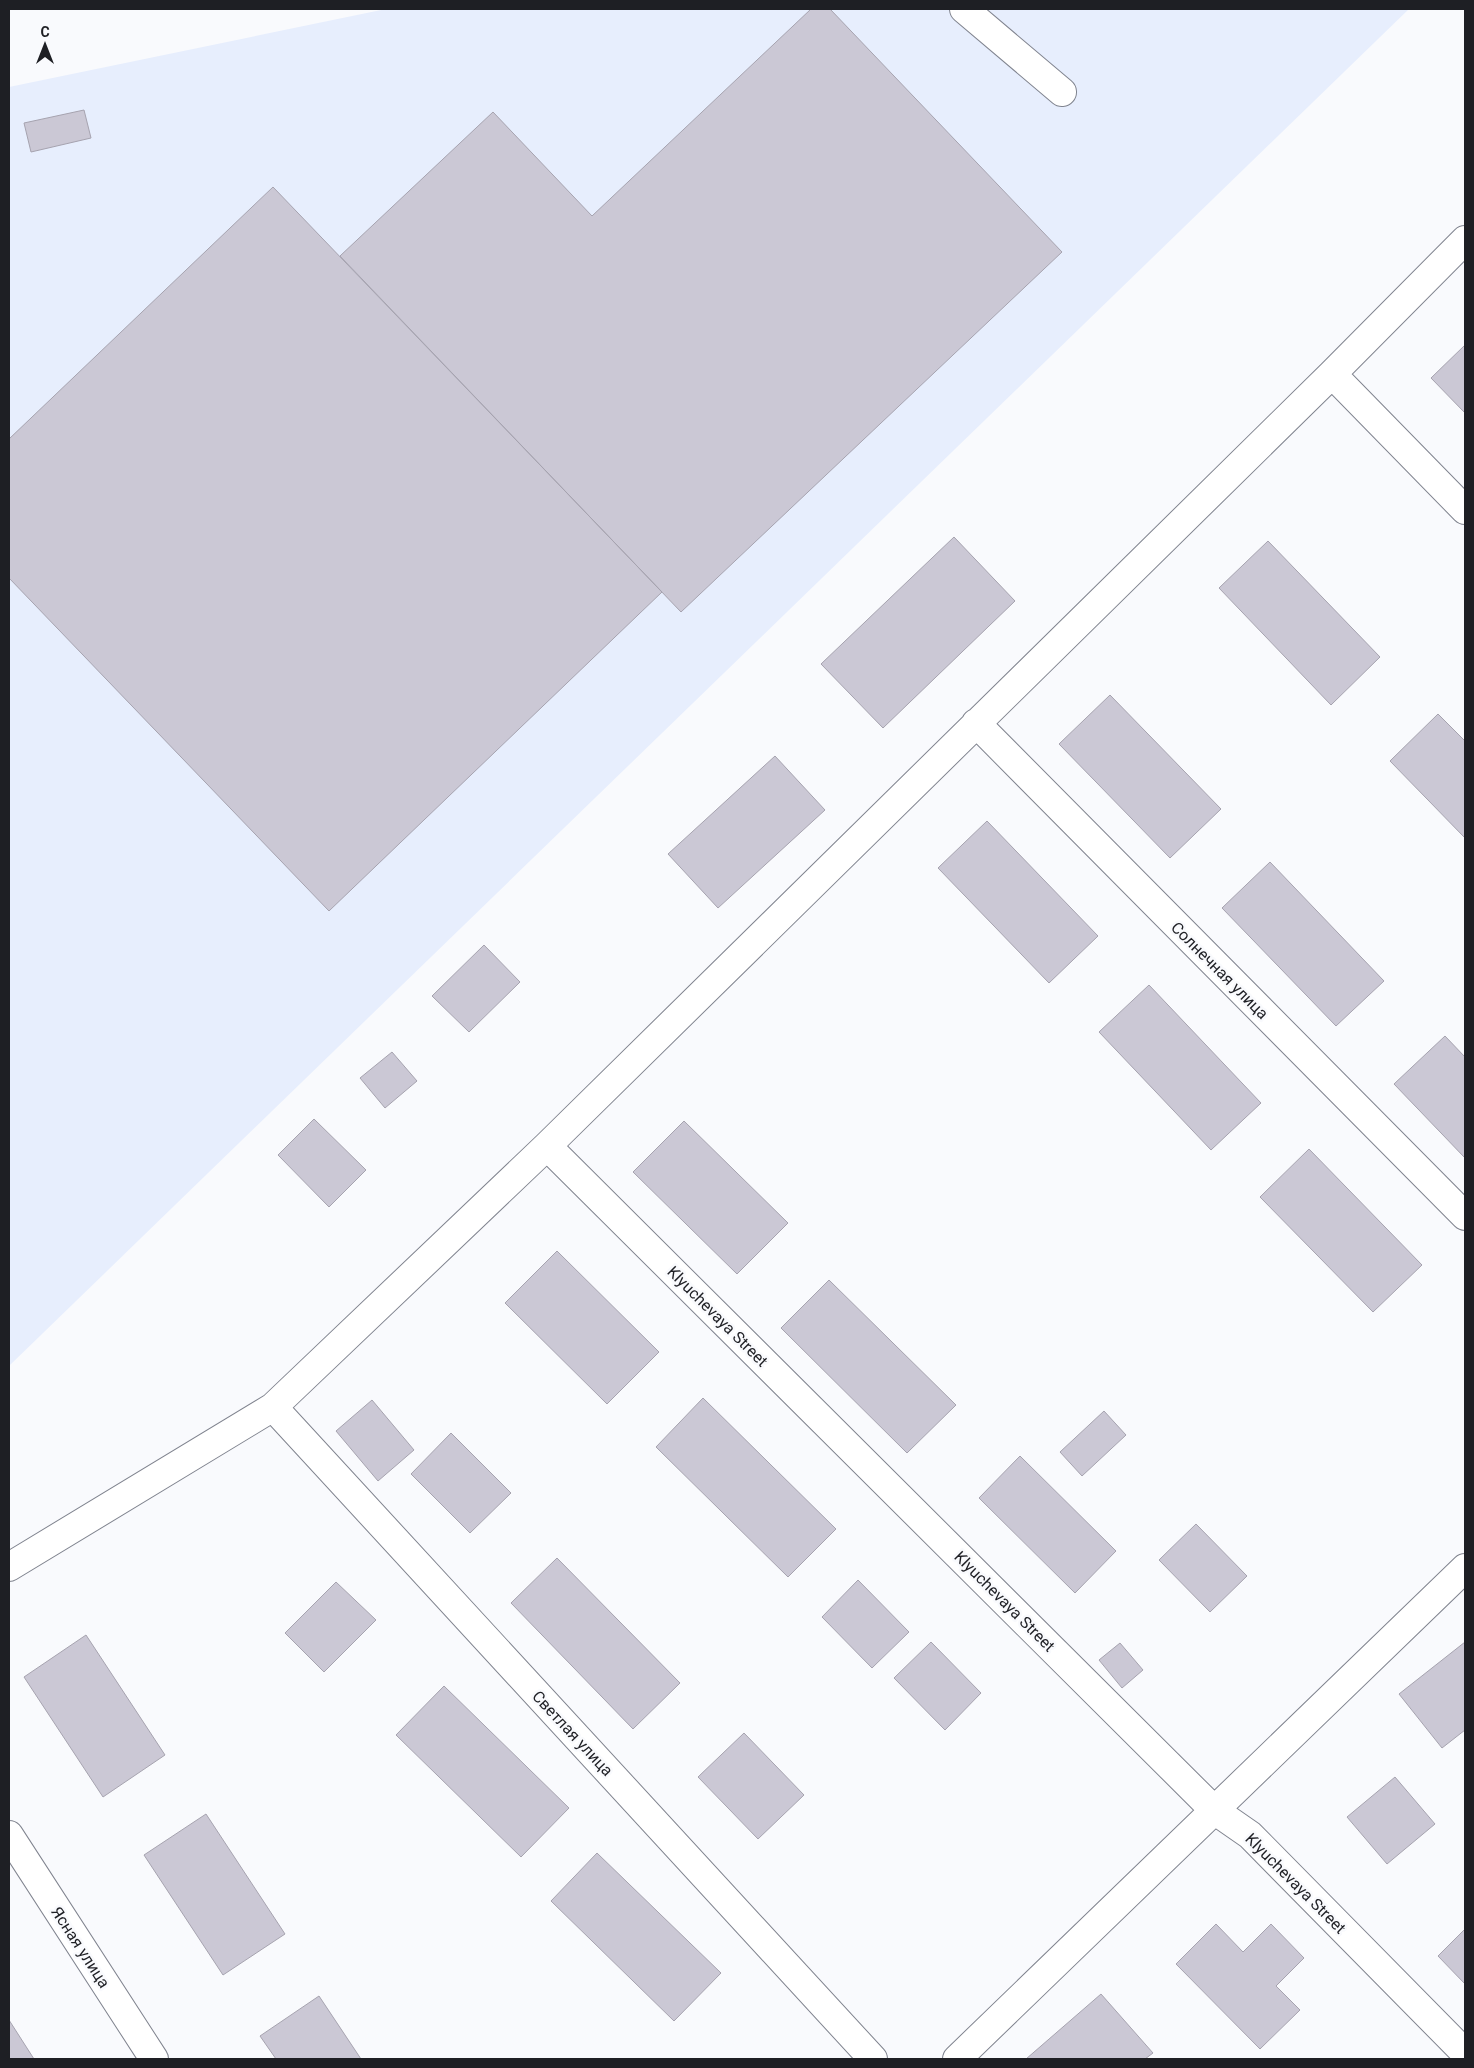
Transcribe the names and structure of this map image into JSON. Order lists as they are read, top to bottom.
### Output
{
  "streets": {
    "street": [
      "Солнечная улица",
      "Klyuchevaya Street",
      "Светлая улица",
      "Ясная улица"
    ]
  },
  "north": "top"
}
